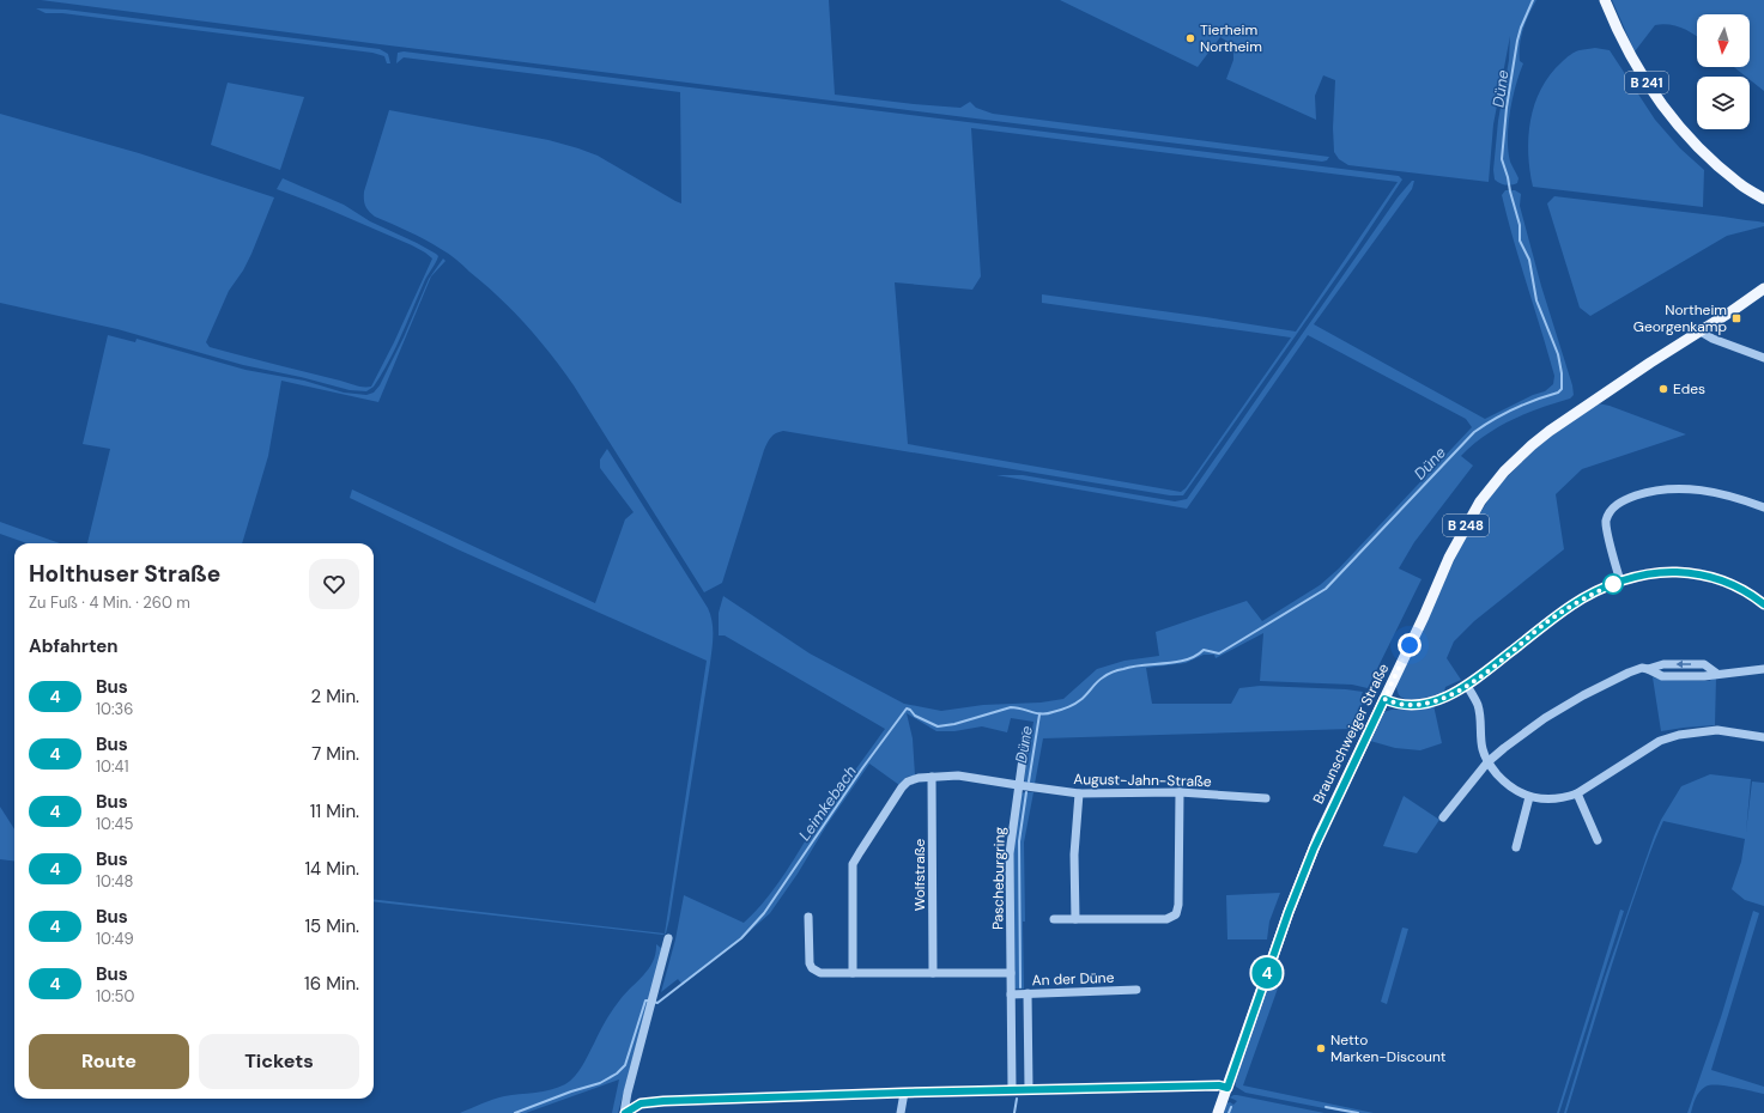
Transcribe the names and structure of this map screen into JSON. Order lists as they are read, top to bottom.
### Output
{
  "streets": {
    "main road": ["B 241", "B 248", "Braunschweiger Straße"],
    "street": [
      "August-Jahn-Straße",
      "Wolfstraße",
      "Pascheburgring",
      "An der Düne"
    ]
  },
  "crossings": [
    ["B 248", "Braunschweiger Straße"],
    ["August-Jahn-Straße", "Pascheburgring"],
    ["Pascheburgring", "An der Düne"]
  ],
  "water": ["Düne", "Leimkebach"],
  "places": {
    "other": ["Tierheim Northeim", "Edes", "Netto Marken-Discount"],
    "transit": ["Northeim Georgenkamp"]
  },
  "lines": ["bus line 4"],
  "north": "bottom",
  "page": {
    "on_map": "4",
    "heading": [
      ["Holthuser Straße", "Zu Fuß · 4 Min. · 260 m"],
      "Abfahrten"
    ],
    "list": [
      {
        "mark": "4",
        "name": "Bus",
        "note": "10:36",
        "value": "2 Min."
      },
      {
        "mark": "4",
        "name": "Bus",
        "note": "10:41",
        "value": "7 Min."
      },
      {
        "mark": "4",
        "name": "Bus",
        "note": "10:45",
        "value": "11 Min."
      },
      {
        "mark": "4",
        "name": "Bus",
        "note": "10:48",
        "value": "14 Min."
      },
      {
        "mark": "4",
        "name": "Bus",
        "note": "10:49",
        "value": "15 Min."
      },
      {
        "mark": "4",
        "name": "Bus",
        "note": "10:50",
        "value": "16 Min."
      }
    ],
    "buttons": ["Route", "Tickets"]
  }
}
